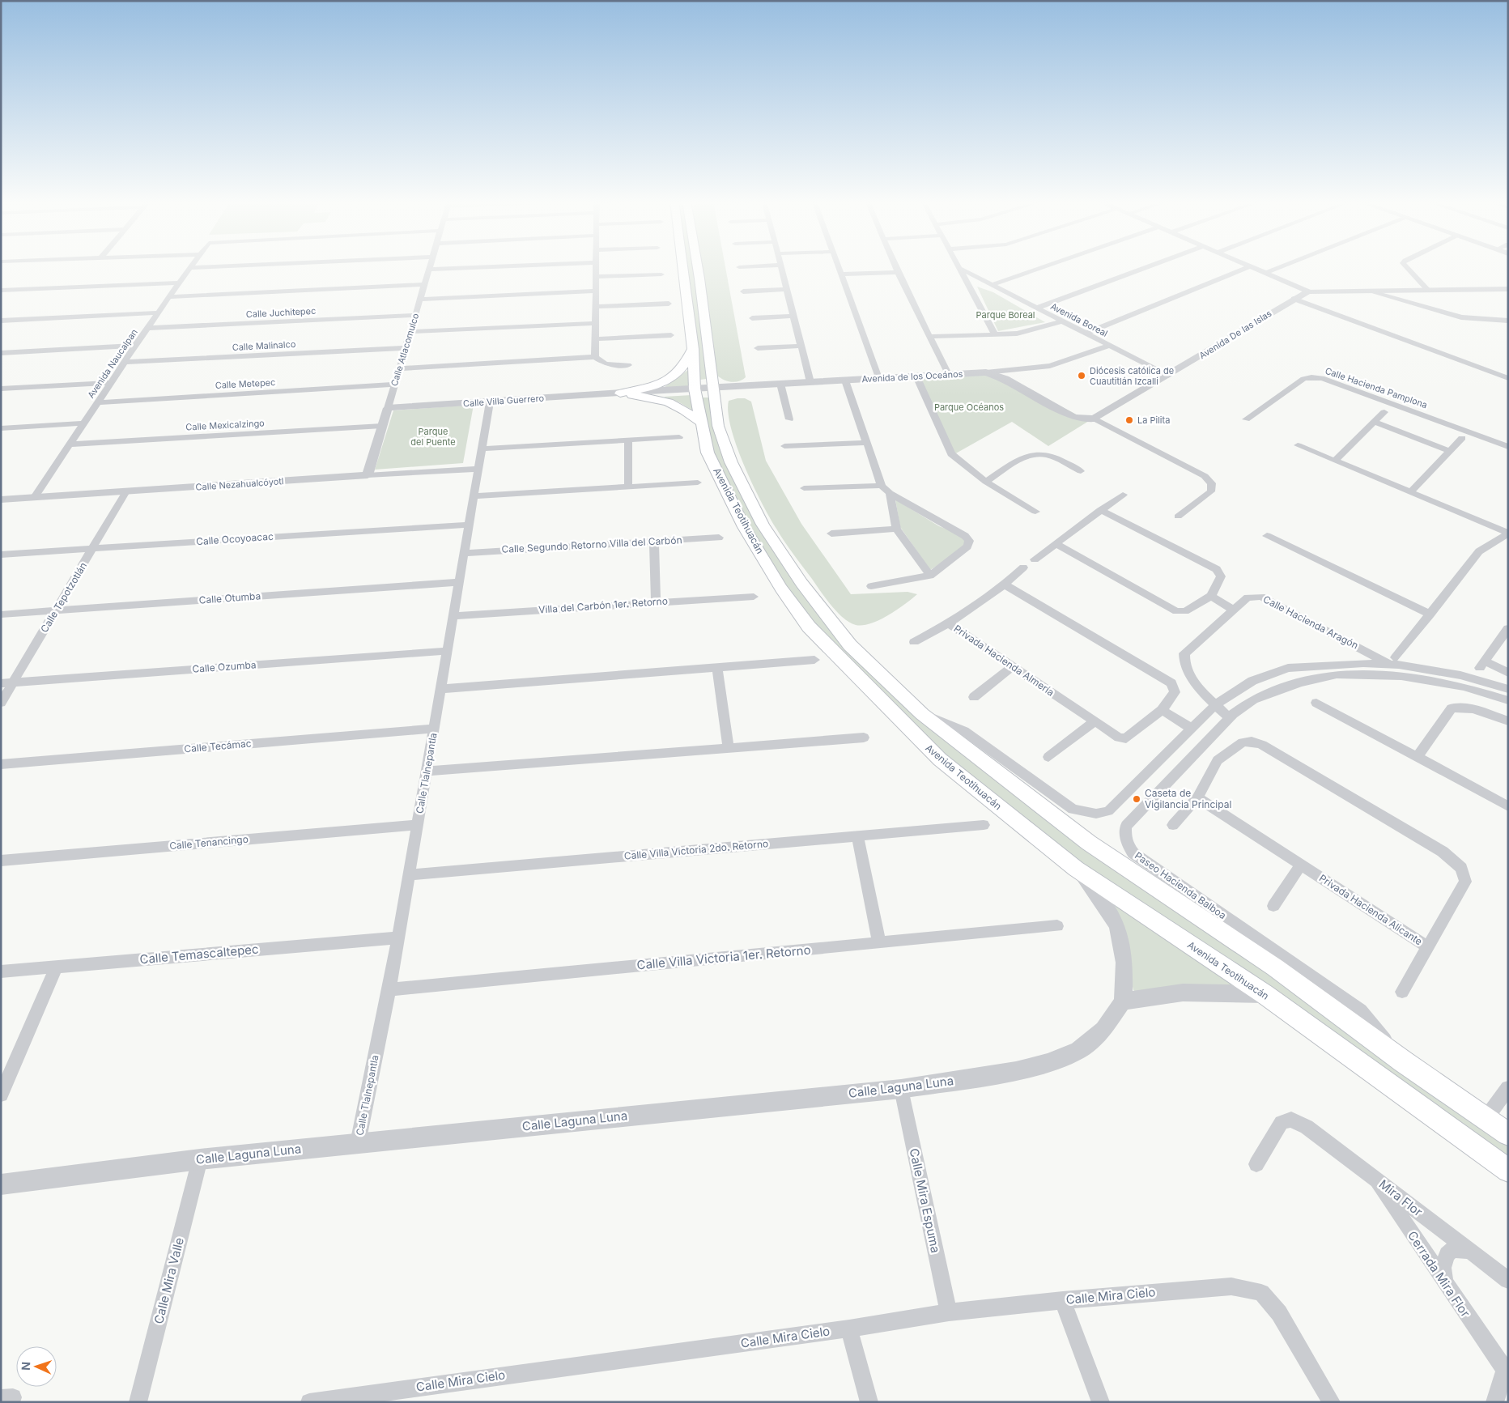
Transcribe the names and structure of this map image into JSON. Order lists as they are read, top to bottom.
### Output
{
  "streets": {
    "main road": ["Avenida Teotihuacán"],
    "street": [
      "Calle Juchitepec",
      "Avenida Boreal",
      "Avenida De las Islas",
      "Calle Malinalco",
      "Calle Atlacomulco",
      "Avenida Naucalpan",
      "Avenida de los Oceános",
      "Calle Metepec",
      "Calle Hacienda Pamplona",
      "Calle Villa Guerrero",
      "Calle Mexicalzingo",
      "Calle Nezahualcóyotl",
      "Calle Ocoyoacac",
      "Calle Segundo Retorno Villa del Carbón",
      "Calle Tepotzotlán",
      "Calle Otumba",
      "Villa del Carbón 1er. Retorno",
      "Calle Hacienda Aragón",
      "Privada Hacienda Almería",
      "Calle Ozumba",
      "Calle Tecámac",
      "Calle Tlalnepantla",
      "Calle Tenancingo",
      "Calle Villa Victoria 2do. Retorno",
      "Paseo Hacienda Balboa",
      "Privada Hacienda Alicante",
      "Calle Temascaltepec",
      "Calle Villa Victoria 1er. Retorno",
      "Calle Laguna Luna",
      "Mira Flor",
      "Calle Mira Espuma",
      "Cerrada Mira Flor",
      "Calle Mira Valle",
      "Calle Mira Cielo"
    ]
  },
  "crossings": [
    ["Calle Juchitepec", "Calle Atlacomulco"],
    ["Calle Juchitepec", "Avenida Naucalpan"],
    ["Avenida Boreal", "Avenida De las Islas"],
    ["Avenida Boreal", "Avenida de los Oceános"],
    ["Calle Malinalco", "Calle Atlacomulco"],
    ["Calle Malinalco", "Avenida Naucalpan"],
    ["Calle Atlacomulco", "Calle Metepec"],
    ["Calle Atlacomulco", "Calle Villa Guerrero"],
    ["Calle Atlacomulco", "Calle Mexicalzingo"],
    ["Calle Atlacomulco", "Calle Nezahualcóyotl"],
    ["Avenida Naucalpan", "Calle Metepec"],
    ["Avenida Naucalpan", "Calle Mexicalzingo"],
    ["Avenida Naucalpan", "Calle Nezahualcóyotl"],
    ["Avenida de los Oceános", "Calle Villa Guerrero"],
    ["Avenida de los Oceános", "Avenida Teotihuacán"],
    ["Calle Villa Guerrero", "Avenida Teotihuacán"],
    ["Calle Villa Guerrero", "Calle Tlalnepantla"],
    ["Calle Nezahualcóyotl", "Calle Tepotzotlán"],
    ["Calle Nezahualcóyotl", "Calle Tlalnepantla"],
    ["Avenida Teotihuacán", "Paseo Hacienda Balboa"],
    ["Calle Ocoyoacac", "Calle Tepotzotlán"],
    ["Calle Ocoyoacac", "Calle Tlalnepantla"],
    ["Calle Segundo Retorno Villa del Carbón", "Calle Tlalnepantla"],
    ["Calle Tepotzotlán", "Calle Otumba"],
    ["Calle Tepotzotlán", "Calle Ozumba"],
    ["Calle Otumba", "Calle Tlalnepantla"],
    ["Villa del Carbón 1er. Retorno", "Calle Tlalnepantla"],
    ["Calle Hacienda Aragón", "Paseo Hacienda Balboa"],
    ["Calle Ozumba", "Calle Tlalnepantla"],
    ["Calle Tecámac", "Calle Tlalnepantla"],
    ["Calle Tlalnepantla", "Calle Tenancingo"],
    ["Calle Tlalnepantla", "Calle Villa Victoria 2do. Retorno"],
    ["Calle Tlalnepantla", "Calle Temascaltepec"],
    ["Calle Tlalnepantla", "Calle Villa Victoria 1er. Retorno"],
    ["Calle Tlalnepantla", "Calle Laguna Luna"],
    ["Calle Laguna Luna", "Calle Mira Espuma"],
    ["Calle Laguna Luna", "Calle Mira Valle"],
    ["Mira Flor", "Cerrada Mira Flor"],
    ["Calle Mira Espuma", "Calle Mira Cielo"]
  ],
  "parks": ["Parque Boreal", "Parque Océanos", "Parque del Puente"],
  "places": ["Diócesis católica de Cuautitlán Izcalli", "La Pilita", "Caseta de Vigilancia Principal"],
  "north": "left"
}
